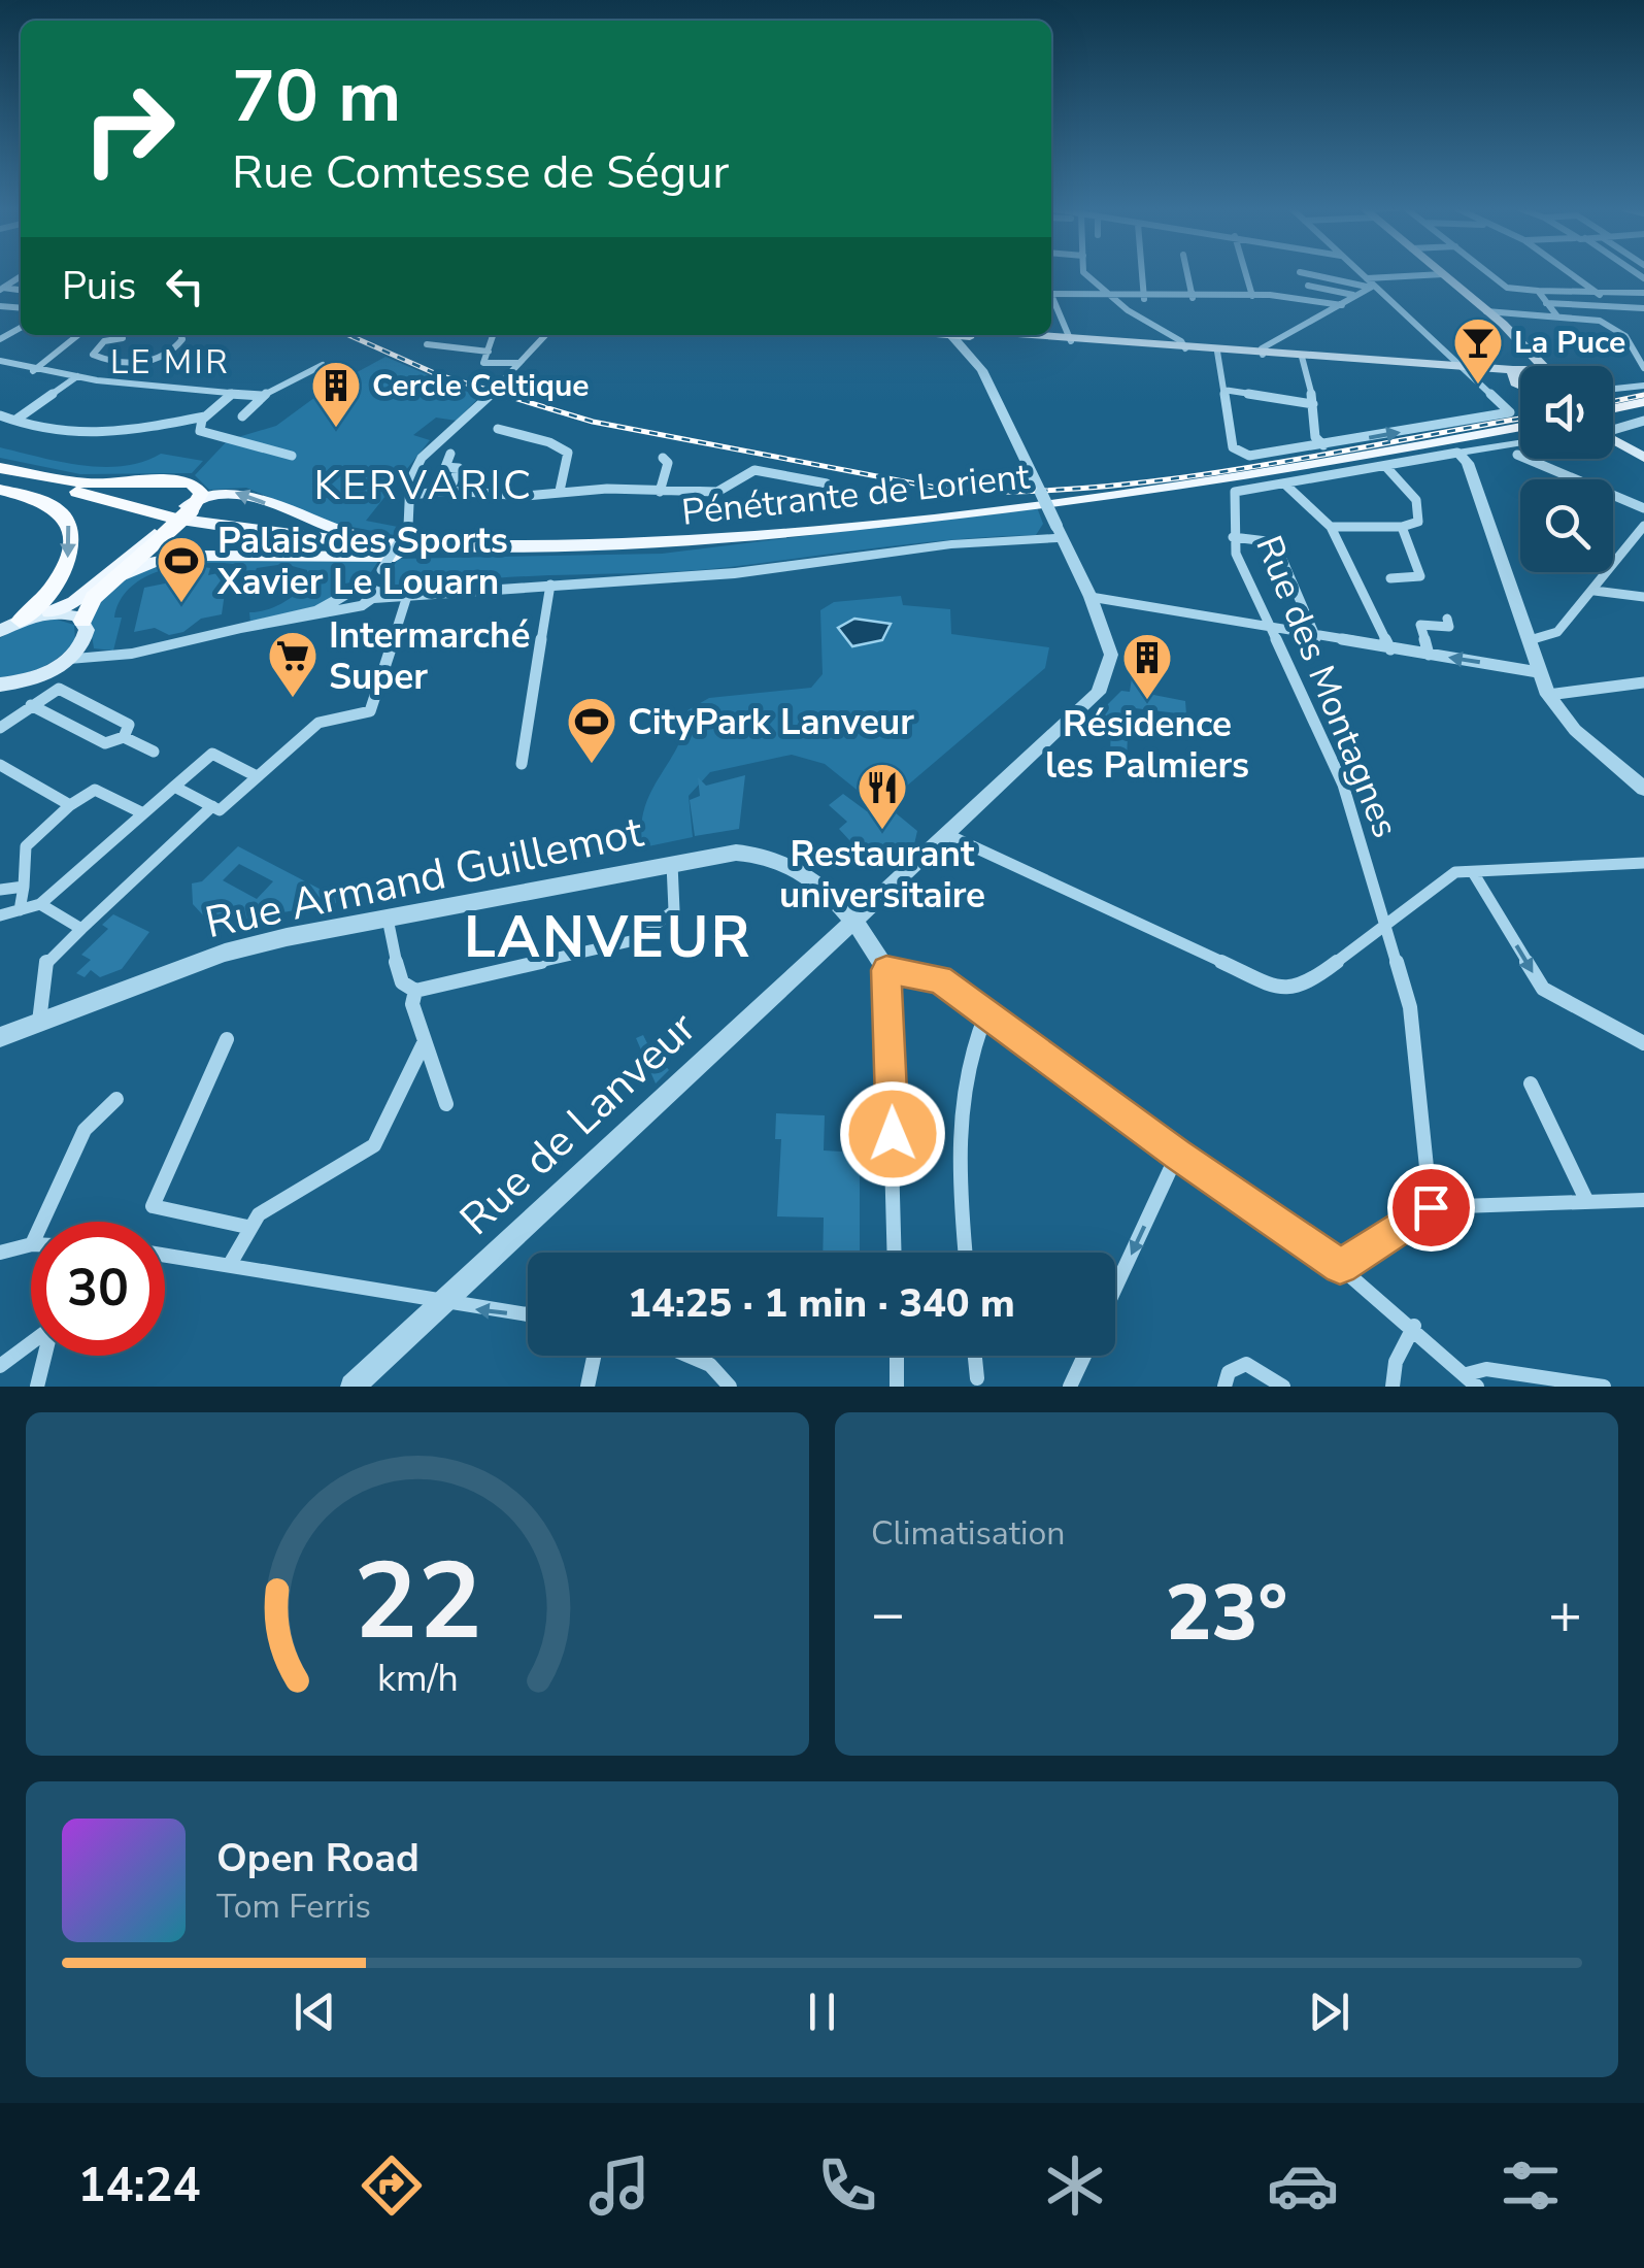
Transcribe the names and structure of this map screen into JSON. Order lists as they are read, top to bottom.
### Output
{
  "streets": {
    "highway": ["Pénétrante de Lorient"],
    "street": ["Rue des Montagnes", "Rue Armand Guillemot", "Rue de Lanveur"]
  },
  "crossings": [
    ["Rue Armand Guillemot", "Rue de Lanveur"]
  ],
  "districts": ["LE MIR", "KERVARIC", "LANVEUR"],
  "places": {
    "bar": ["La Puce"],
    "building": ["Cercle Celtique", "Résidence les Palmiers"],
    "sports": ["Palais des Sports Xavier Le Louarn", "CityPark Lanveur"],
    "supermarket": ["Intermarché Super"],
    "restaurant": ["Restaurant universitaire"]
  },
  "page": {
    "turn": ["70 m", "Rue Comtesse de Ségur"],
    "then": "Puis",
    "limit": "30",
    "trip": "14:25 · 1 min · 340 m",
    "tile": "Climatisation",
    "heat": ["−", "23°", "+"],
    "song": ["Open Road", "Tom Ferris"],
    "tabs": "14:24",
    "gauge": ["22", "km/h"]
  }
}
